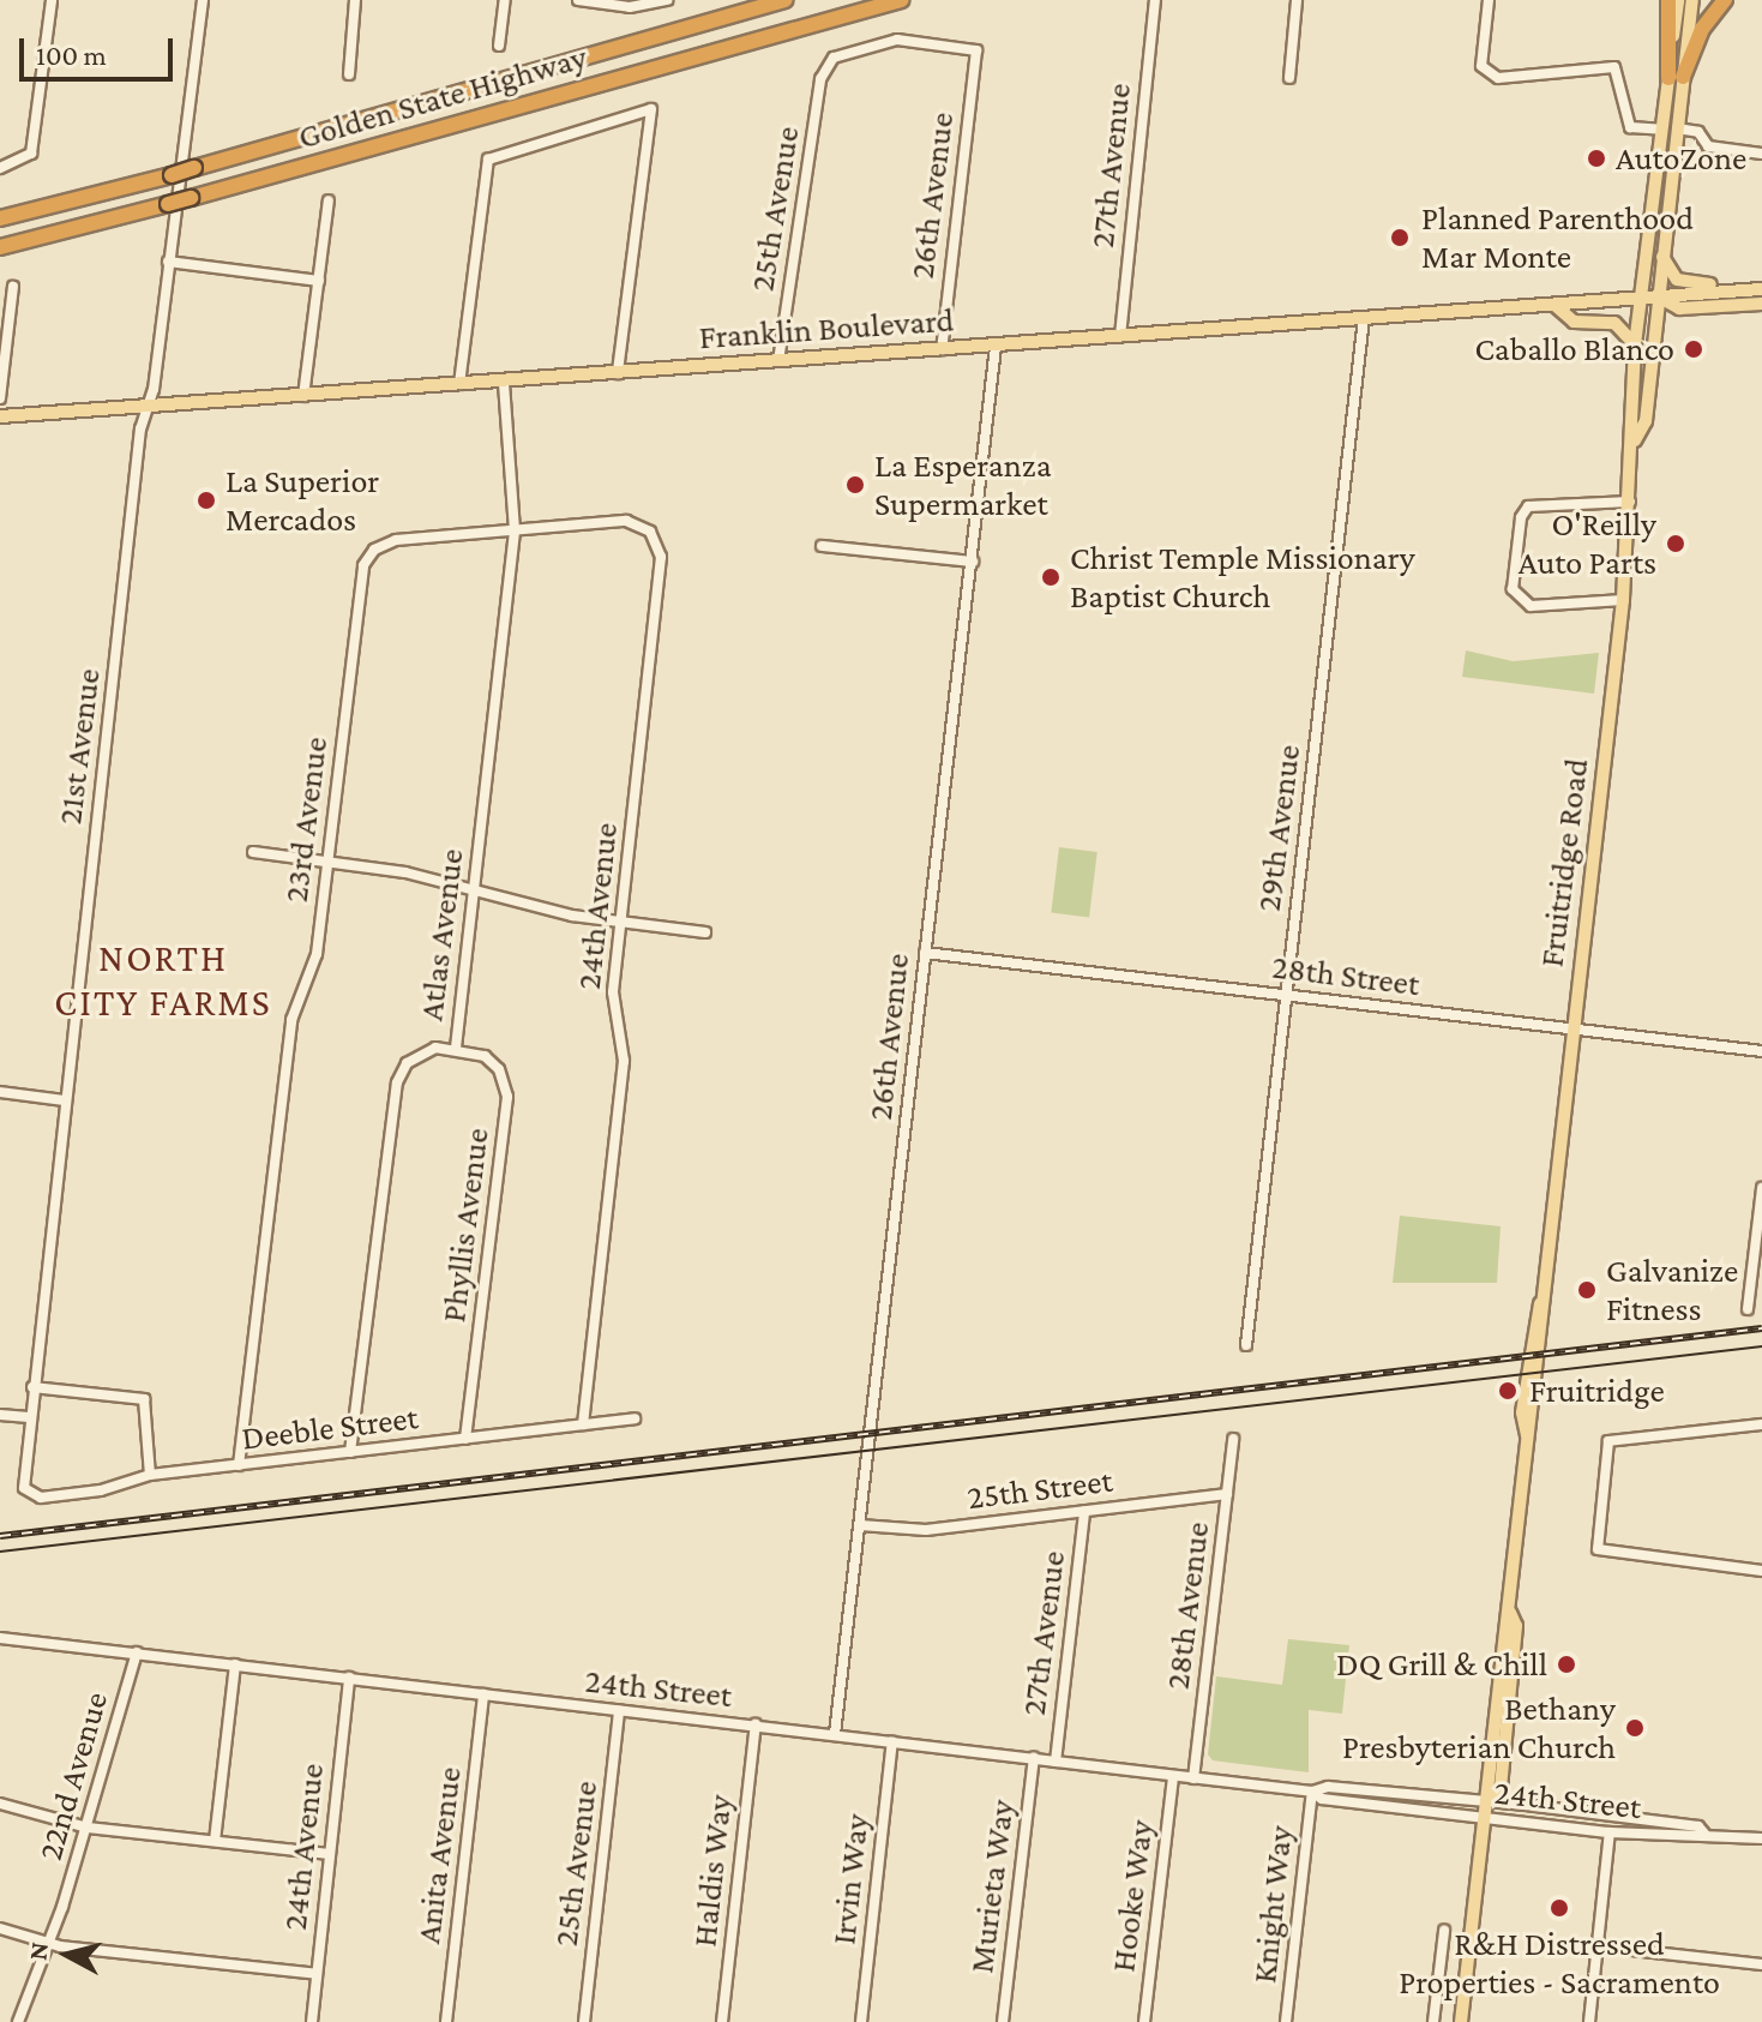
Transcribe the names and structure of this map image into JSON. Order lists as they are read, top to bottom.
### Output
{
  "streets": {
    "highway": ["Golden State Highway"],
    "main road": ["Franklin Boulevard", "Fruitridge Road"],
    "street": [
      "27th Avenue",
      "26th Avenue",
      "25th Avenue",
      "21st Avenue",
      "23rd Avenue",
      "29th Avenue",
      "24th Avenue",
      "Atlas Avenue",
      "28th Street",
      "Phyllis Avenue",
      "Deeble Street",
      "25th Street",
      "28th Avenue",
      "24th Street",
      "22nd Avenue",
      "Anita Avenue",
      "Haldis Way",
      "Irvin Way",
      "Murieta Way",
      "Hooke Way",
      "Knight Way"
    ]
  },
  "crossings": [
    ["27th Avenue", "Franklin Boulevard"],
    ["27th Avenue", "25th Street"],
    ["27th Avenue", "24th Street"],
    ["26th Avenue", "25th Avenue"],
    ["26th Avenue", "Franklin Boulevard"],
    ["26th Avenue", "28th Street"],
    ["26th Avenue", "25th Street"],
    ["26th Avenue", "24th Street"],
    ["25th Avenue", "Franklin Boulevard"],
    ["25th Avenue", "24th Street"],
    ["Franklin Boulevard", "21st Avenue"],
    ["Franklin Boulevard", "29th Avenue"],
    ["Franklin Boulevard", "Fruitridge Road"],
    ["Franklin Boulevard", "Atlas Avenue"],
    ["21st Avenue", "Deeble Street"],
    ["23rd Avenue", "24th Avenue"],
    ["23rd Avenue", "Atlas Avenue"],
    ["23rd Avenue", "Deeble Street"],
    ["29th Avenue", "28th Street"],
    ["Fruitridge Road", "28th Street"],
    ["Fruitridge Road", "24th Street"],
    ["24th Avenue", "Atlas Avenue"],
    ["24th Avenue", "Deeble Street"],
    ["24th Avenue", "24th Street"],
    ["Atlas Avenue", "Phyllis Avenue"],
    ["Atlas Avenue", "Deeble Street"],
    ["Phyllis Avenue", "Deeble Street"],
    ["25th Street", "28th Avenue"],
    ["28th Avenue", "24th Street"],
    ["24th Street", "22nd Avenue"],
    ["24th Street", "Anita Avenue"],
    ["24th Street", "Haldis Way"],
    ["24th Street", "Irvin Way"],
    ["24th Street", "Murieta Way"],
    ["24th Street", "Hooke Way"],
    ["24th Street", "Knight Way"]
  ],
  "districts": ["NORTH CITY FARMS"],
  "places": [
    "AutoZone",
    "Planned Parenthood Mar Monte",
    "Caballo Blanco",
    "La Esperanza Supermarket",
    "La Superior Mercados",
    "O'Reilly Auto Parts",
    "Christ Temple Missionary Baptist Church",
    "Galvanize Fitness",
    "Fruitridge",
    "DQ Grill & Chill",
    "Bethany Presbyterian Church",
    "R&H Distressed Properties - Sacramento"
  ],
  "scale_bar": "100 m",
  "north": "left"
}
